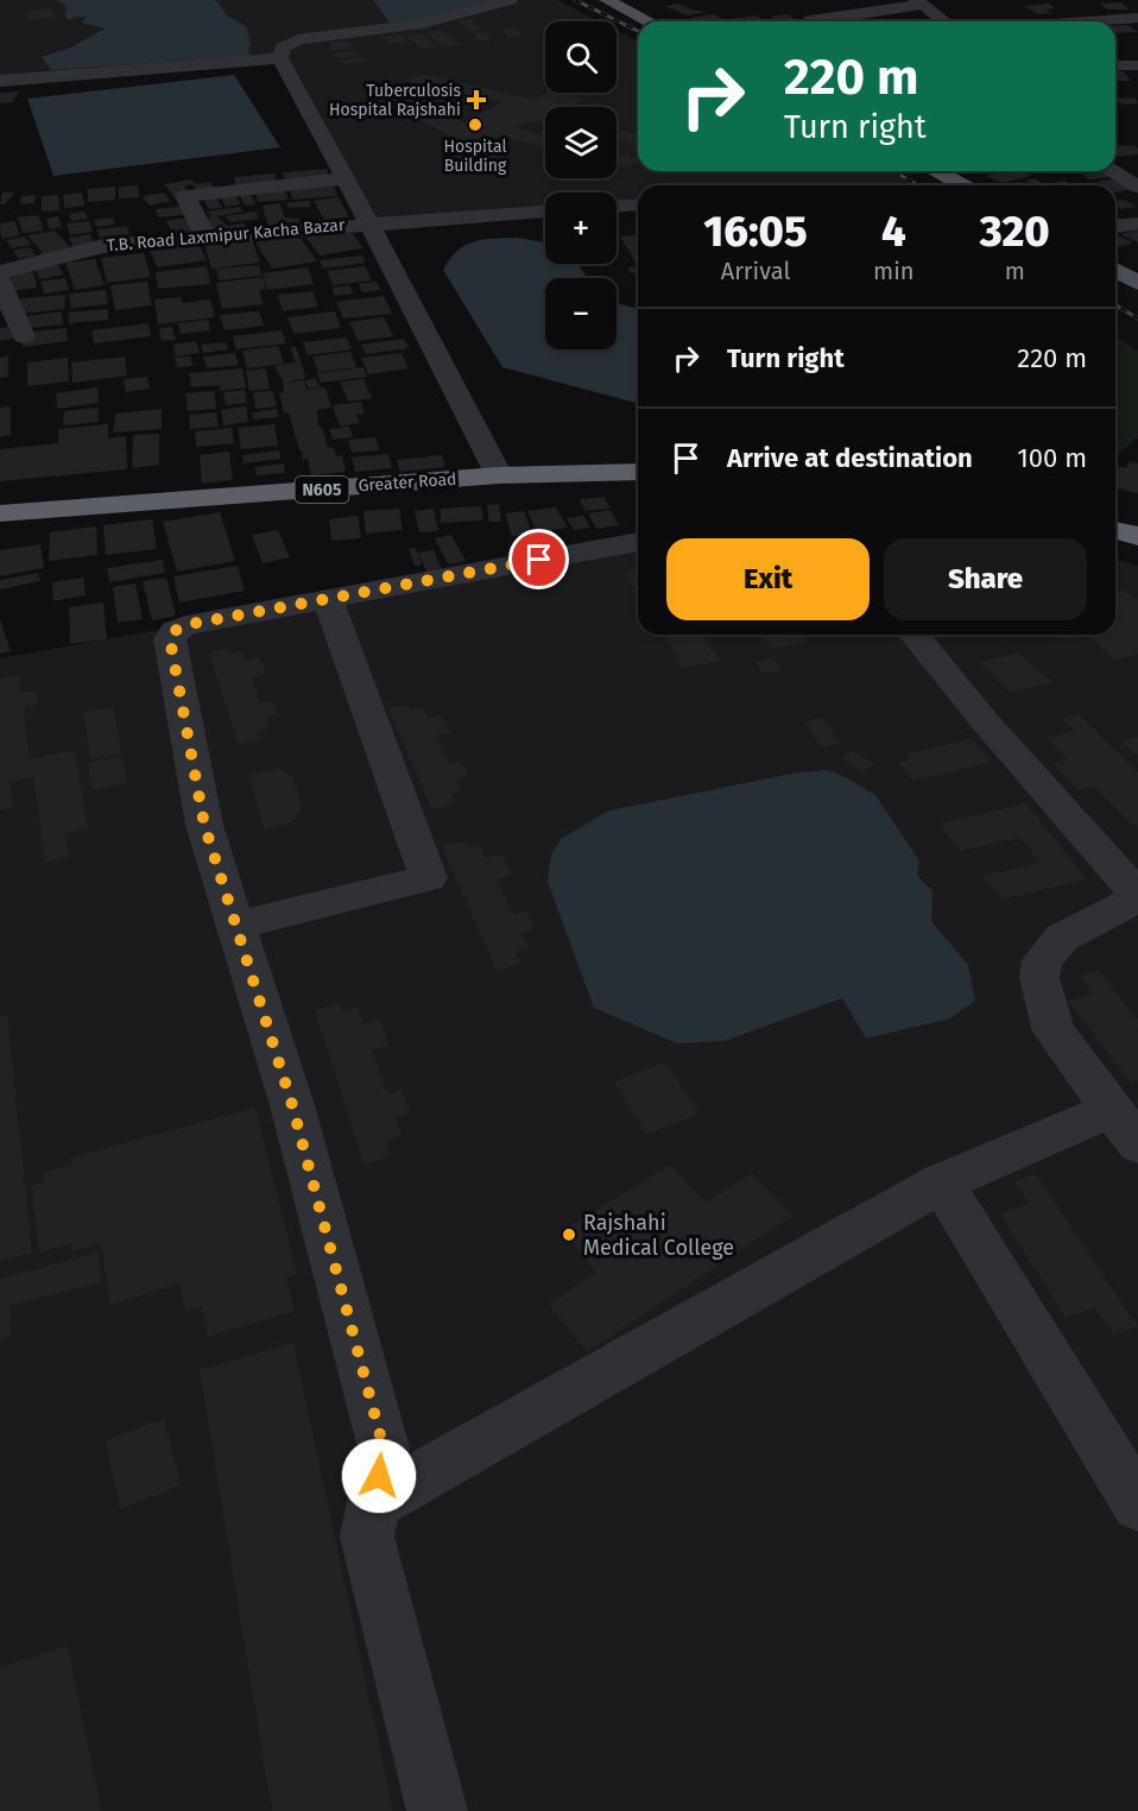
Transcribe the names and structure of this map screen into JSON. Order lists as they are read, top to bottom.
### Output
{
  "streets": {
    "highway": ["Greater Road", "N605"],
    "street": ["T.B. Road Laxmipur Kacha Bazar"]
  },
  "places": {
    "health": ["Tuberculosis Hospital Rajshahi"],
    "other": ["Hospital Building", "Rajshahi Medical College"]
  },
  "page": {
    "map_buttons": ["+", "−"],
    "turn": ["220 m", "Turn right"],
    "eta": [
      "16:05",
      "Arrival",
      "4",
      "min",
      "320",
      "m"
    ],
    "list": [
      {
        "name": "Turn right",
        "value": "220 m"
      },
      {
        "name": "Arrive at destination",
        "value": "100 m"
      }
    ],
    "buttons": ["Exit", "Share"]
  }
}
